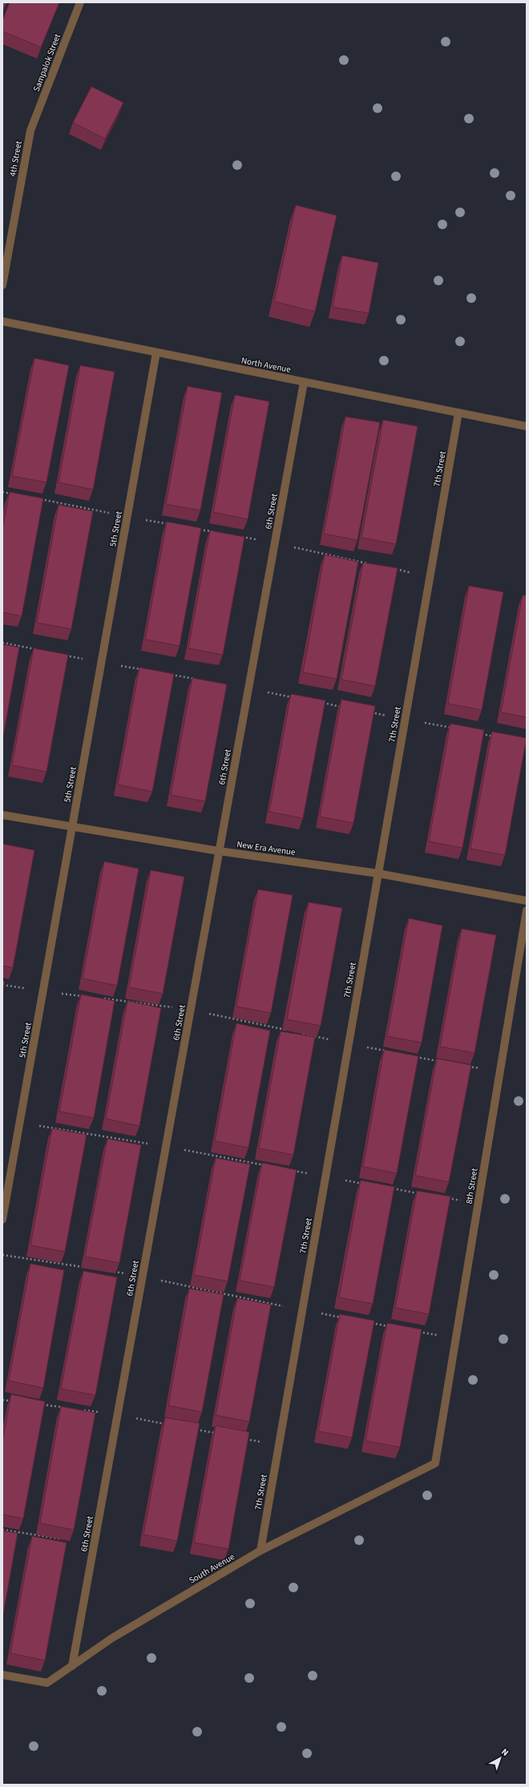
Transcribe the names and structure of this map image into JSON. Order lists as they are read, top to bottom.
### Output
{
  "streets": {
    "street": [
      "Sampalok Street",
      "4th Street",
      "North Avenue",
      "7th Street",
      "6th Street",
      "5th Street",
      "New Era Avenue",
      "8th Street",
      "South Avenue"
    ]
  },
  "crossings": [
    ["Sampalok Street", "4th Street"],
    ["North Avenue", "7th Street"],
    ["North Avenue", "6th Street"],
    ["North Avenue", "5th Street"],
    ["7th Street", "New Era Avenue"],
    ["7th Street", "South Avenue"],
    ["6th Street", "New Era Avenue"],
    ["6th Street", "South Avenue"],
    ["5th Street", "New Era Avenue"],
    ["8th Street", "South Avenue"]
  ],
  "north": "top right"
}
